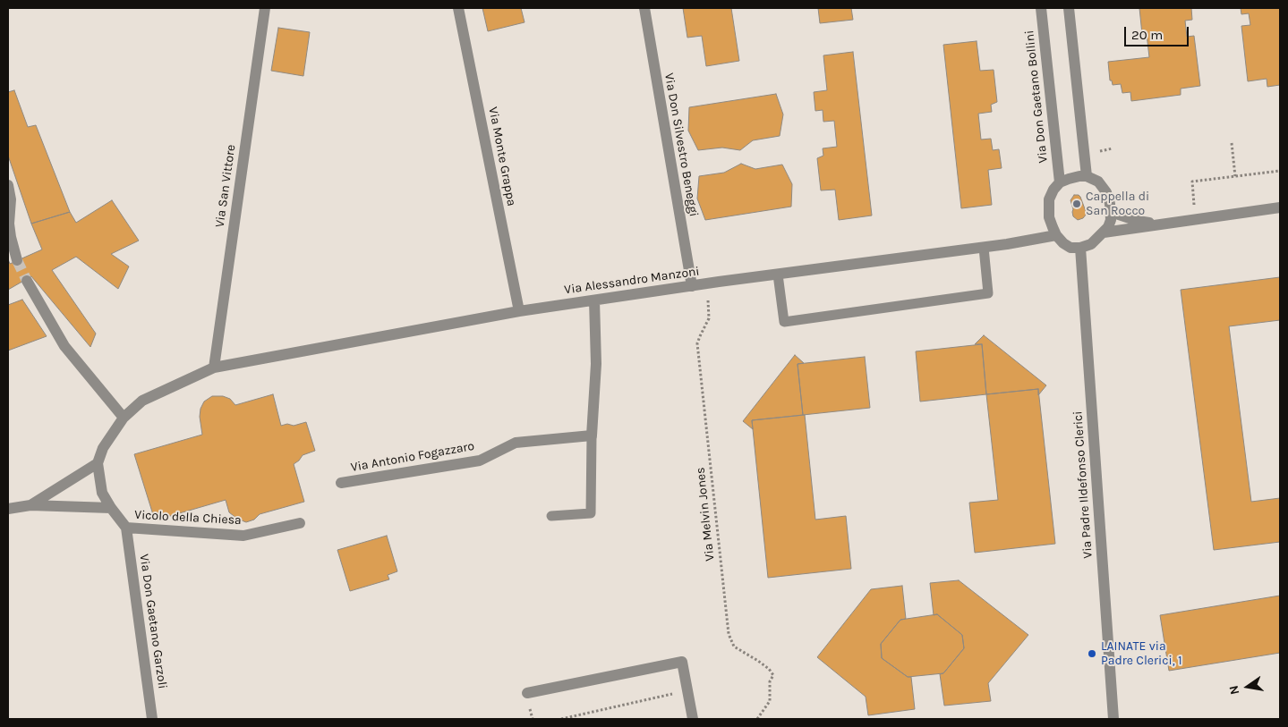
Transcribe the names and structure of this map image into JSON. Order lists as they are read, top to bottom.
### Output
{
  "streets": {
    "street": [
      "Via Don Gaetano Bollini",
      "Via Don Silvestro Beneggi",
      "Via Monte Grappa",
      "Via San Vittore",
      "Via Alessandro Manzoni",
      "Via Antonio Fogazzaro",
      "Via Padre Ildefonso Clerici",
      "Vicolo della Chiesa",
      "Via Don Gaetano Garzoli"
    ],
    "path": ["Via Melvin Jones"]
  },
  "crossings": [
    ["Via Don Gaetano Bollini", "Via Alessandro Manzoni"],
    ["Via Don Gaetano Bollini", "Via Padre Ildefonso Clerici"],
    ["Via Don Silvestro Beneggi", "Via Alessandro Manzoni"],
    ["Via Monte Grappa", "Via Alessandro Manzoni"],
    ["Via San Vittore", "Via Alessandro Manzoni"],
    ["Via Alessandro Manzoni", "Via Padre Ildefonso Clerici"],
    ["Via Alessandro Manzoni", "Via Melvin Jones"],
    ["Vicolo della Chiesa", "Via Don Gaetano Garzoli"]
  ],
  "places": ["Cappella di San Rocco", "LAINATE via Padre Clerici, 1"],
  "scale_bar": "20 m",
  "north": "left"
}
